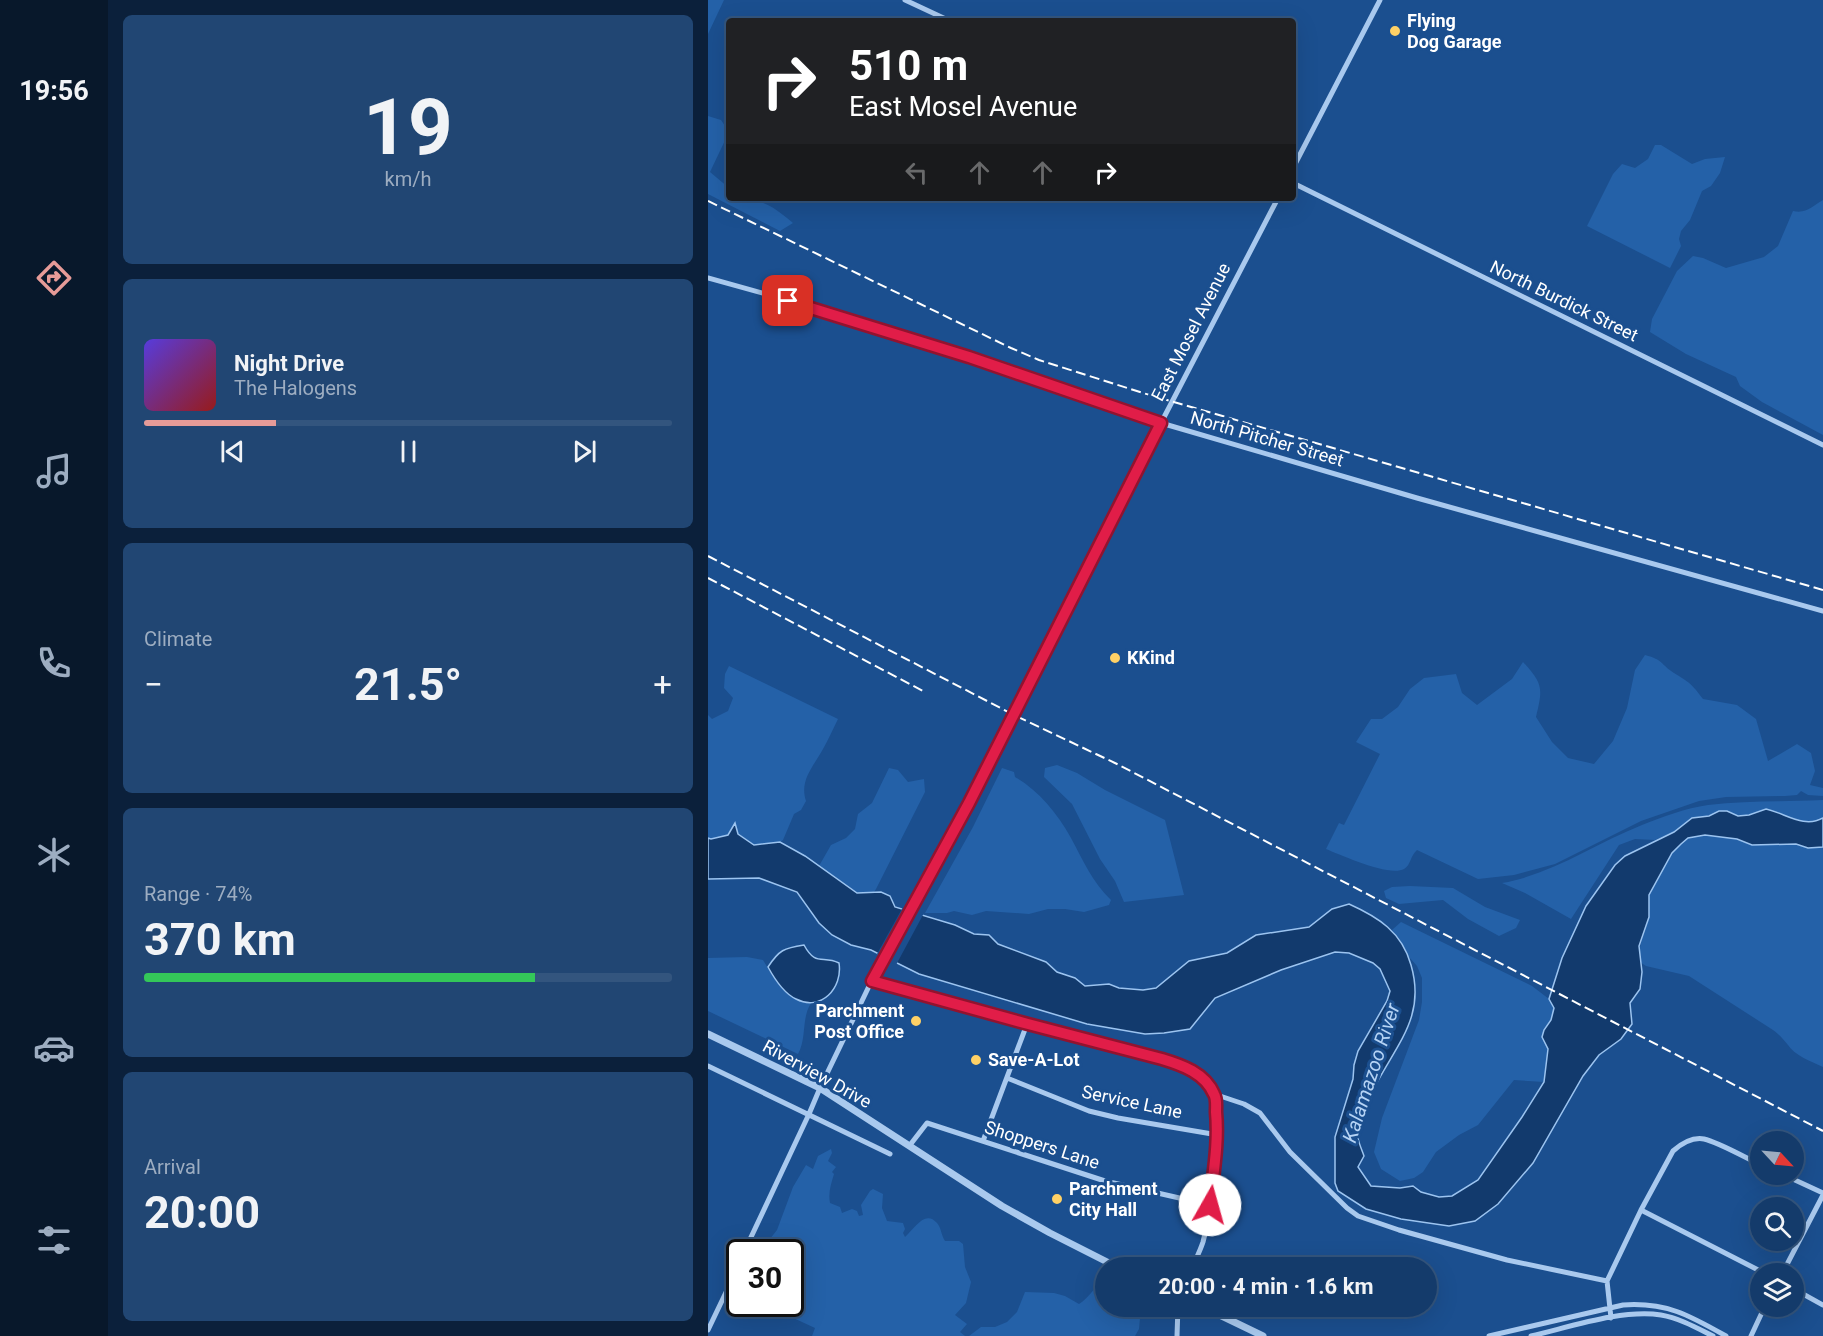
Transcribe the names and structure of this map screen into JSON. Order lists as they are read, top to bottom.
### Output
{
  "streets": {
    "street": [
      "North Burdick Street",
      "East Mosel Avenue",
      "North Pitcher Street",
      "Riverview Drive",
      "Service Lane",
      "Shoppers Lane"
    ]
  },
  "crossings": [
    ["East Mosel Avenue", "North Pitcher Street"],
    ["East Mosel Avenue", "Riverview Drive"],
    ["Riverview Drive", "Shoppers Lane"]
  ],
  "water": ["Kalamazoo River"],
  "places": [
    "Flying Dog Garage",
    "KKind",
    "Parchment Post Office",
    "Save-A-Lot",
    "Parchment City Hall"
  ],
  "north": "bottom right",
  "page": {
    "tabs": "19:56",
    "tile": [
      ["19", "km/h"],
      "Climate",
      ["Range · 74%", "370 km"],
      ["Arrival", "20:00"]
    ],
    "turn": ["510 m", "East Mosel Avenue"],
    "song": ["Night Drive", "The Halogens"],
    "heat": ["−", "21.5°", "+"],
    "limit": "30",
    "trip": "20:00 · 4 min · 1.6 km"
  }
}
